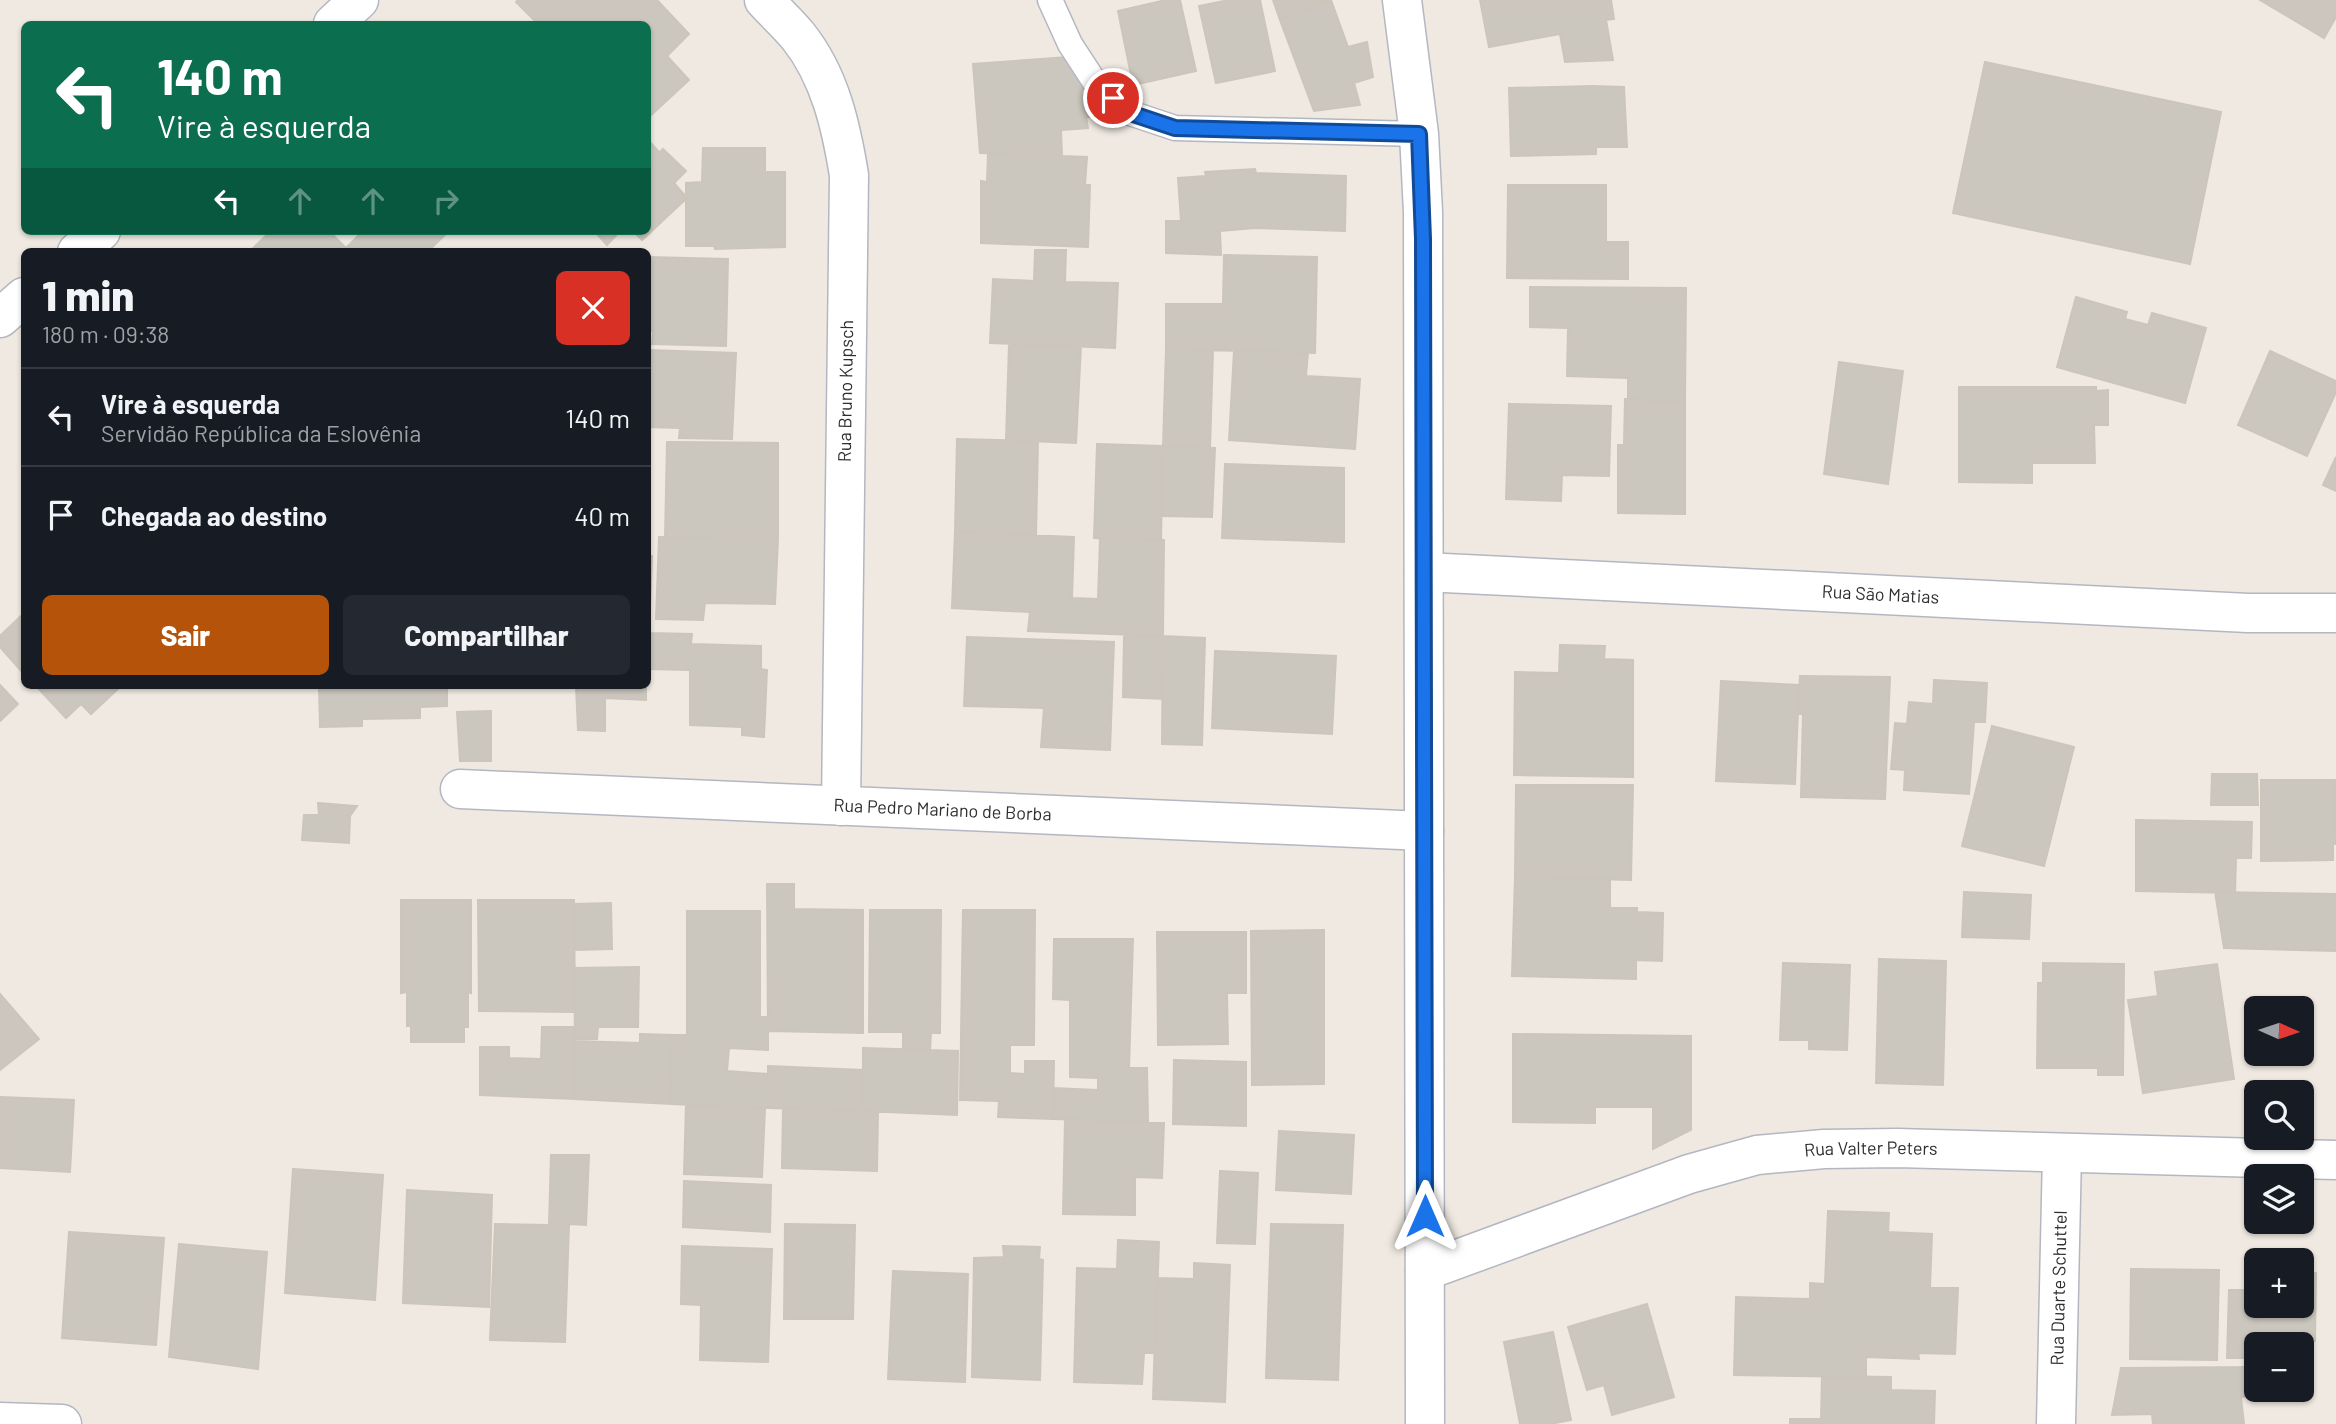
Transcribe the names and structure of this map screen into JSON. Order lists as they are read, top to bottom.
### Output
{
  "streets": {
    "street": [
      "Rua Bruno Kupsch",
      "Rua São Matias",
      "Rua Pedro Mariano de Borba",
      "Rua Valter Peters",
      "Rua Duarte Schuttel"
    ]
  },
  "crossings": [
    ["Rua Bruno Kupsch", "Rua Pedro Mariano de Borba"],
    ["Rua Valter Peters", "Rua Duarte Schuttel"]
  ],
  "north": "right",
  "page": {
    "turn": ["140 m", "Vire à esquerda"],
    "heading": ["1 min", "180 m · 09:38"],
    "list": [
      {
        "name": "Vire à esquerda",
        "note": "Servidão República da Eslovênia",
        "value": "140 m"
      },
      {
        "name": "Chegada ao destino",
        "value": "40 m"
      }
    ],
    "buttons": ["Sair", "Compartilhar"],
    "map_buttons": ["+", "−"]
  }
}
